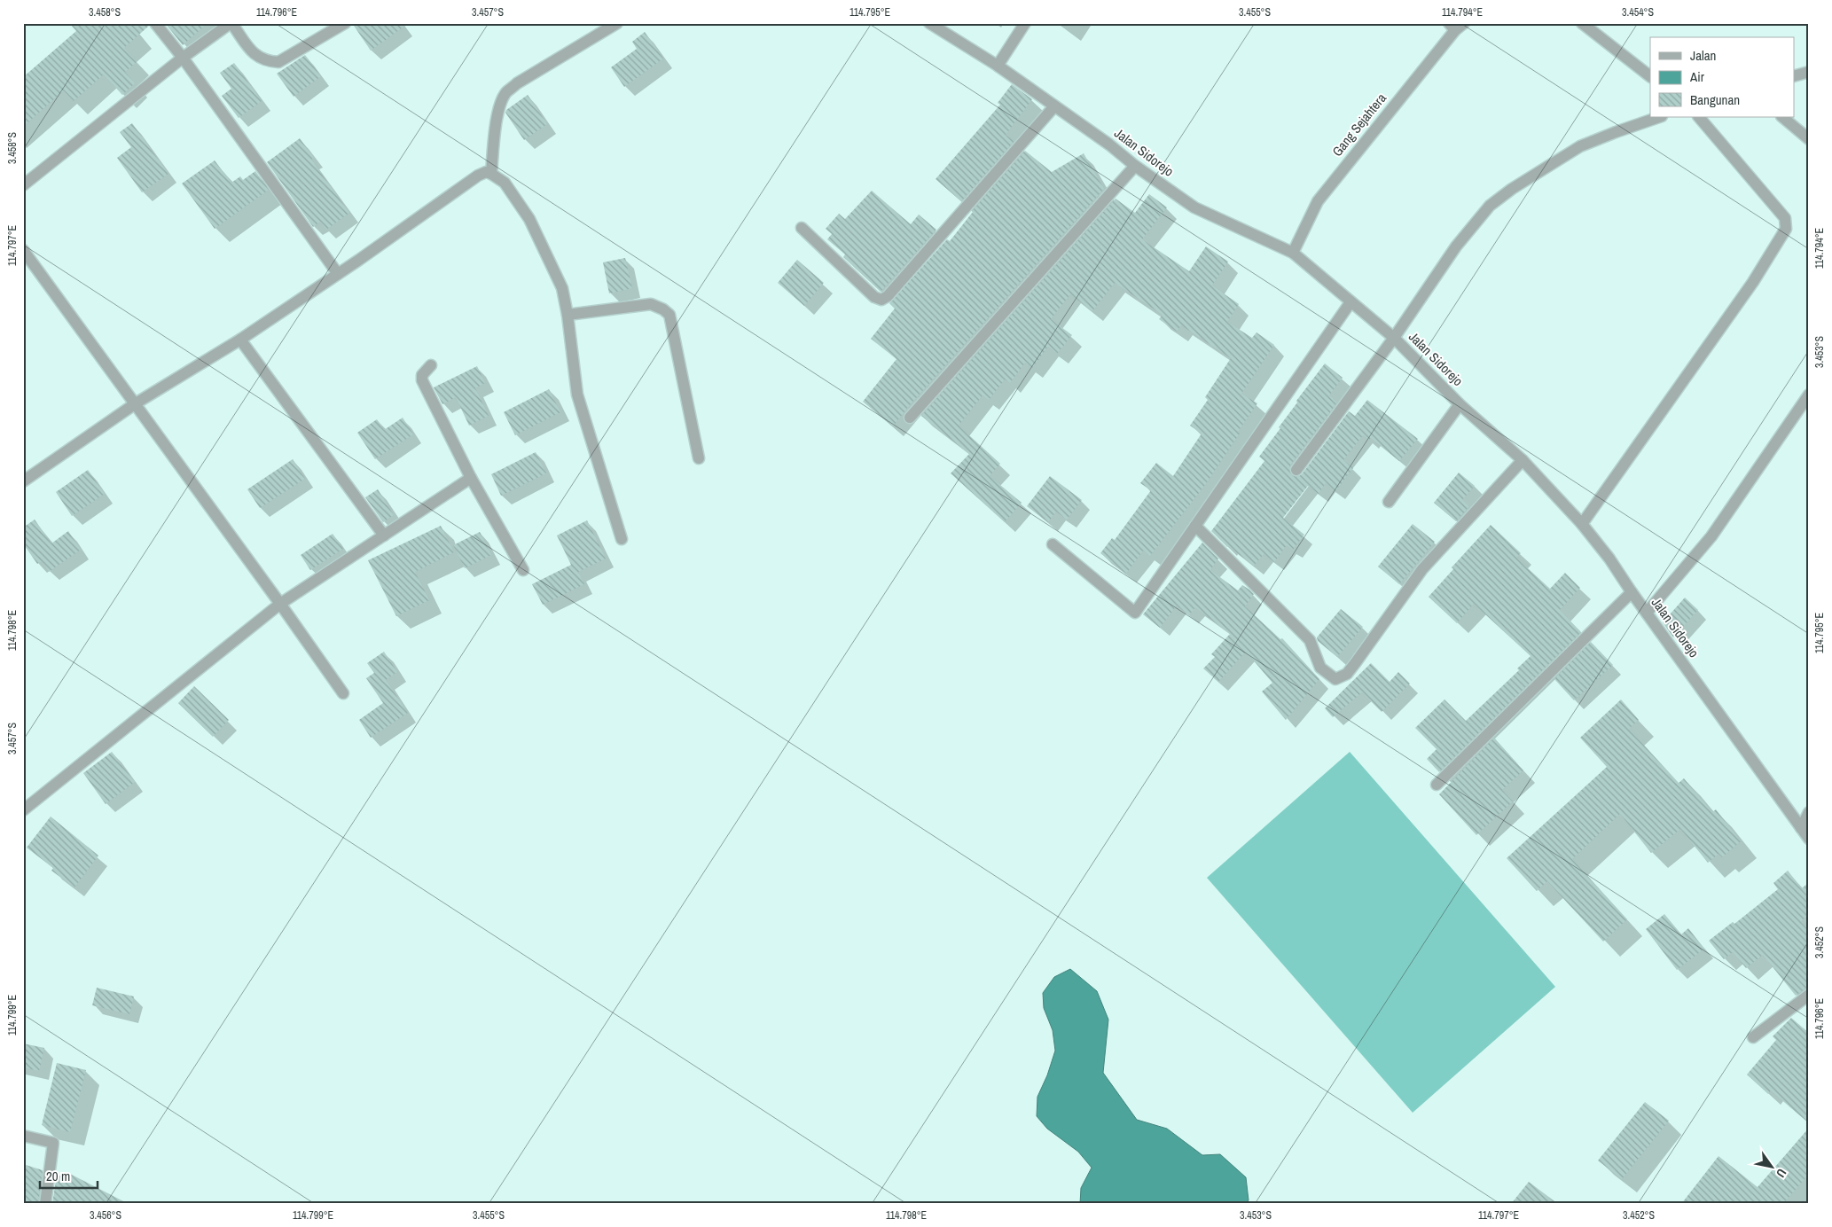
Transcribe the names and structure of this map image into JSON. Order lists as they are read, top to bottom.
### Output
{
  "streets": {
    "street": ["Gang Sejahtera", "Jalan Sidorejo"]
  },
  "crossings": [
    ["Gang Sejahtera", "Jalan Sidorejo"]
  ],
  "legend": ["Jalan", "Air", "Bangunan"],
  "scale_bar": "20 m",
  "north": "bottom right",
  "coordinates": [
    "3.458°S",
    "114.796°E",
    "3.457°S",
    "114.795°E",
    "3.455°S",
    "114.794°E",
    "3.454°S",
    "114.797°E",
    "3.453°S",
    "114.798°E",
    "3.452°S",
    "114.799°E",
    "3.456°S"
  ]
}
